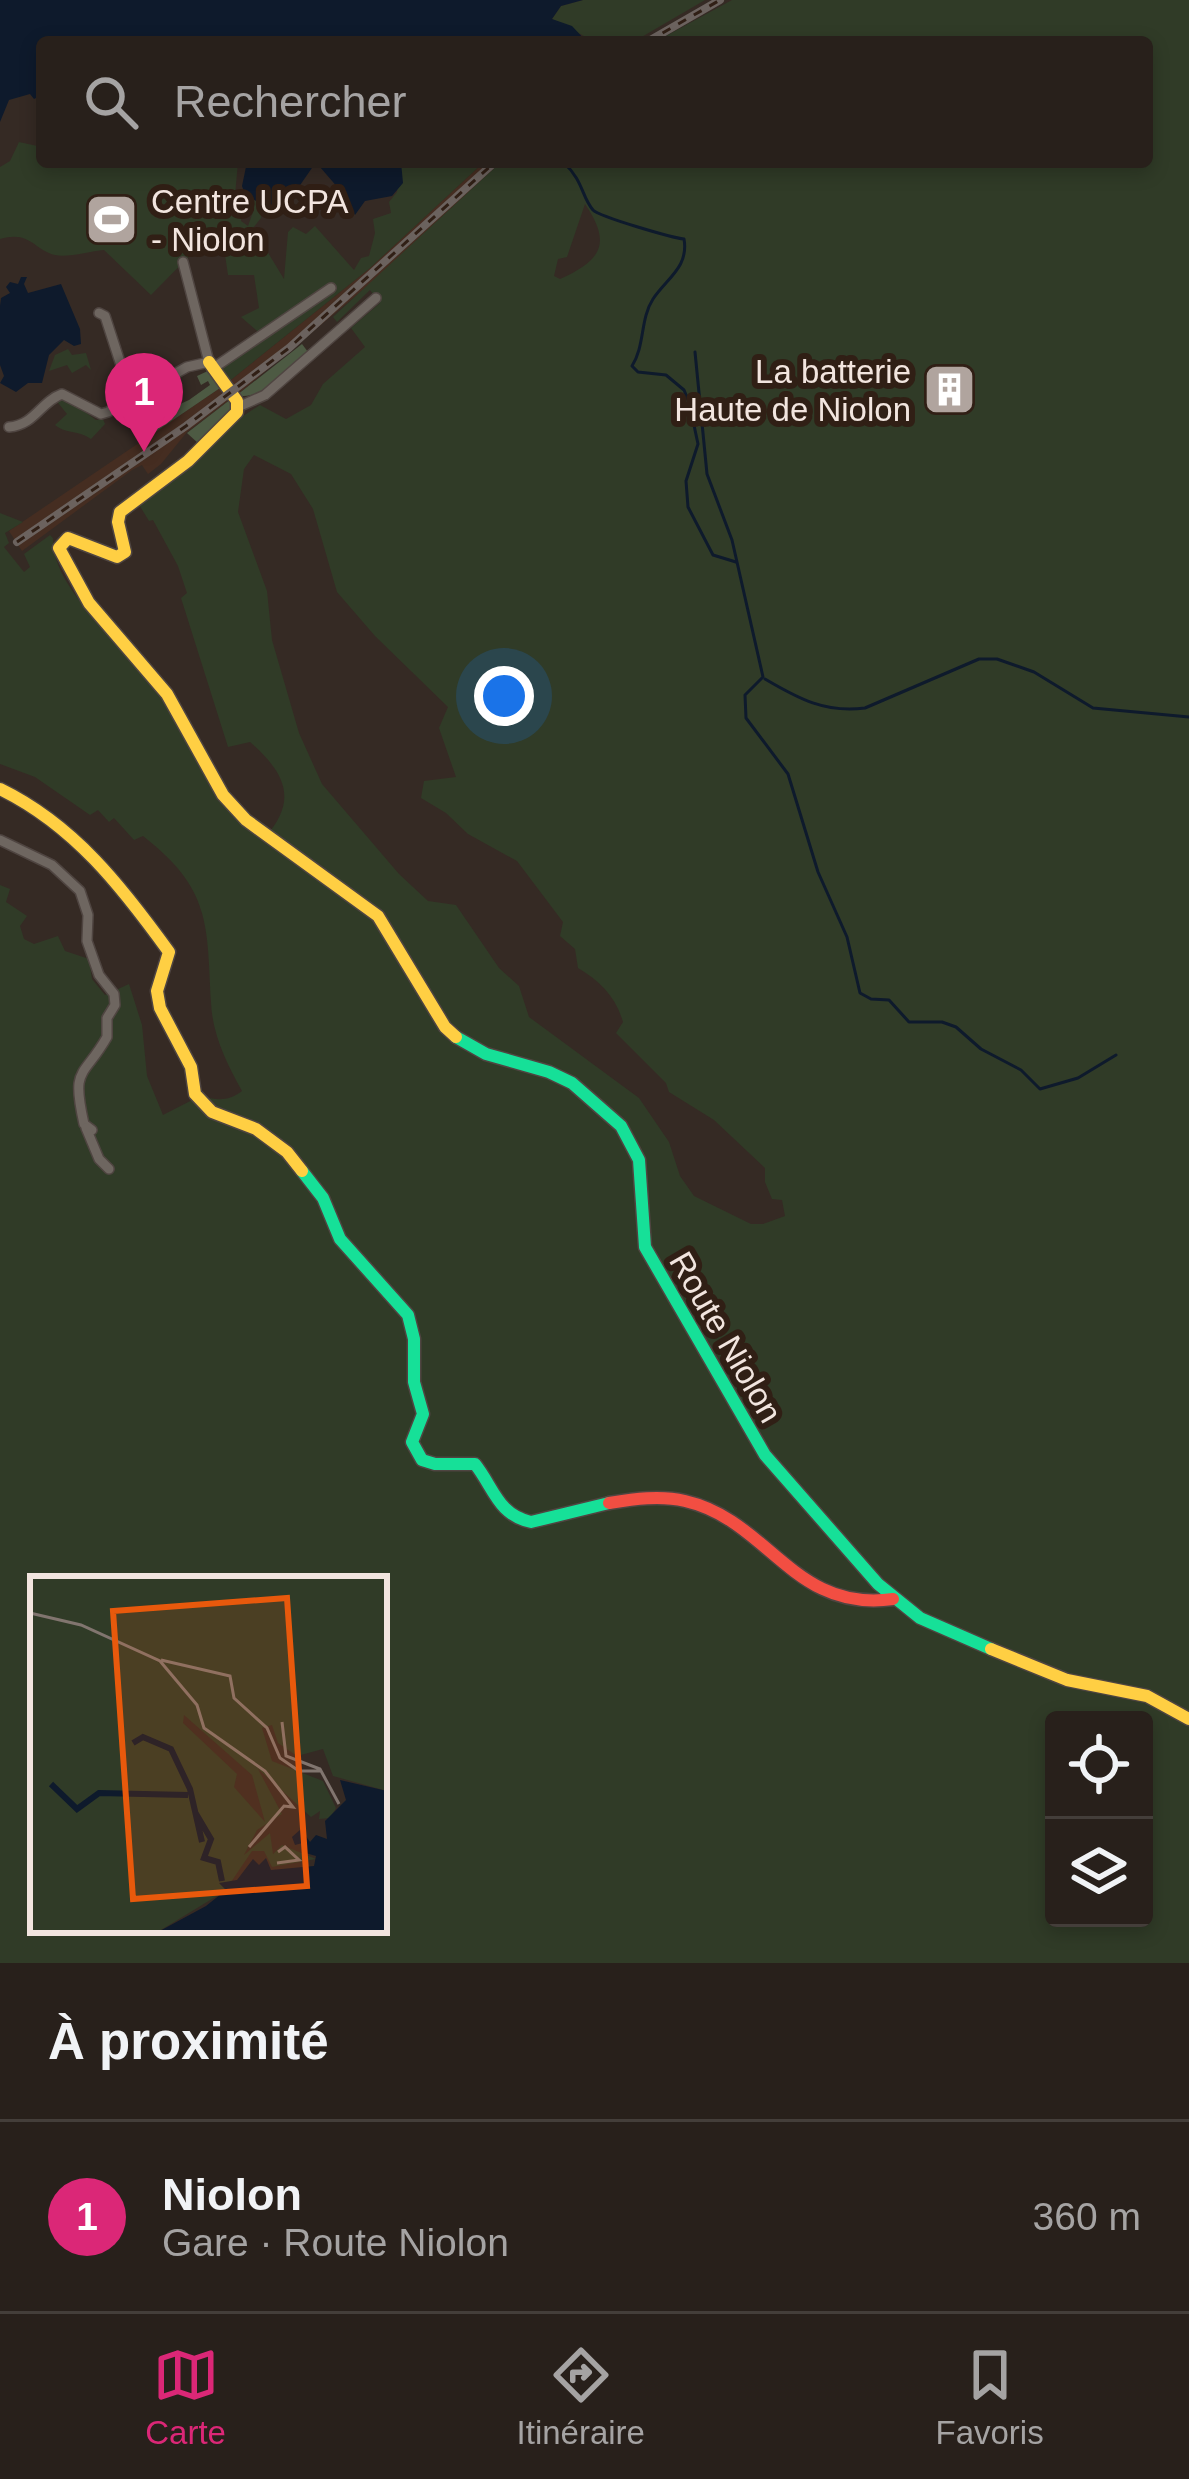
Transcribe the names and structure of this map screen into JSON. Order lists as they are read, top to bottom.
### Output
{
  "streets": {
    "street": ["Route Niolon"]
  },
  "places": {
    "sports": ["Centre UCPA - Niolon"],
    "building": ["La batterie Haute de Niolon"]
  },
  "page": {
    "search": "Rechercher",
    "pins": "1",
    "heading": "À proximité",
    "list": [
      {
        "mark": "1",
        "name": "Niolon",
        "note": "Gare · Route Niolon",
        "value": "360 m"
      }
    ],
    "nav": ["Carte", "Itinéraire", "Favoris"]
  }
}
